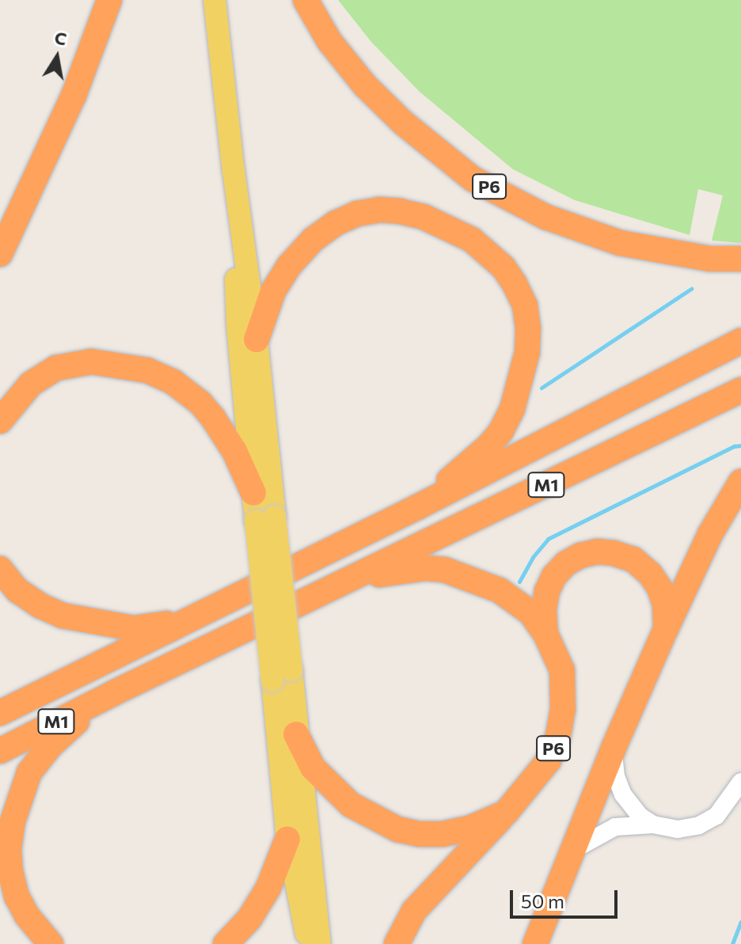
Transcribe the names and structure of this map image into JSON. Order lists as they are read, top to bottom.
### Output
{
  "streets": {
    "highway": ["Р6", "М1"]
  },
  "crossings": [
    ["Р6", "М1"]
  ],
  "scale_bar": "50 m",
  "north": "top"
}
